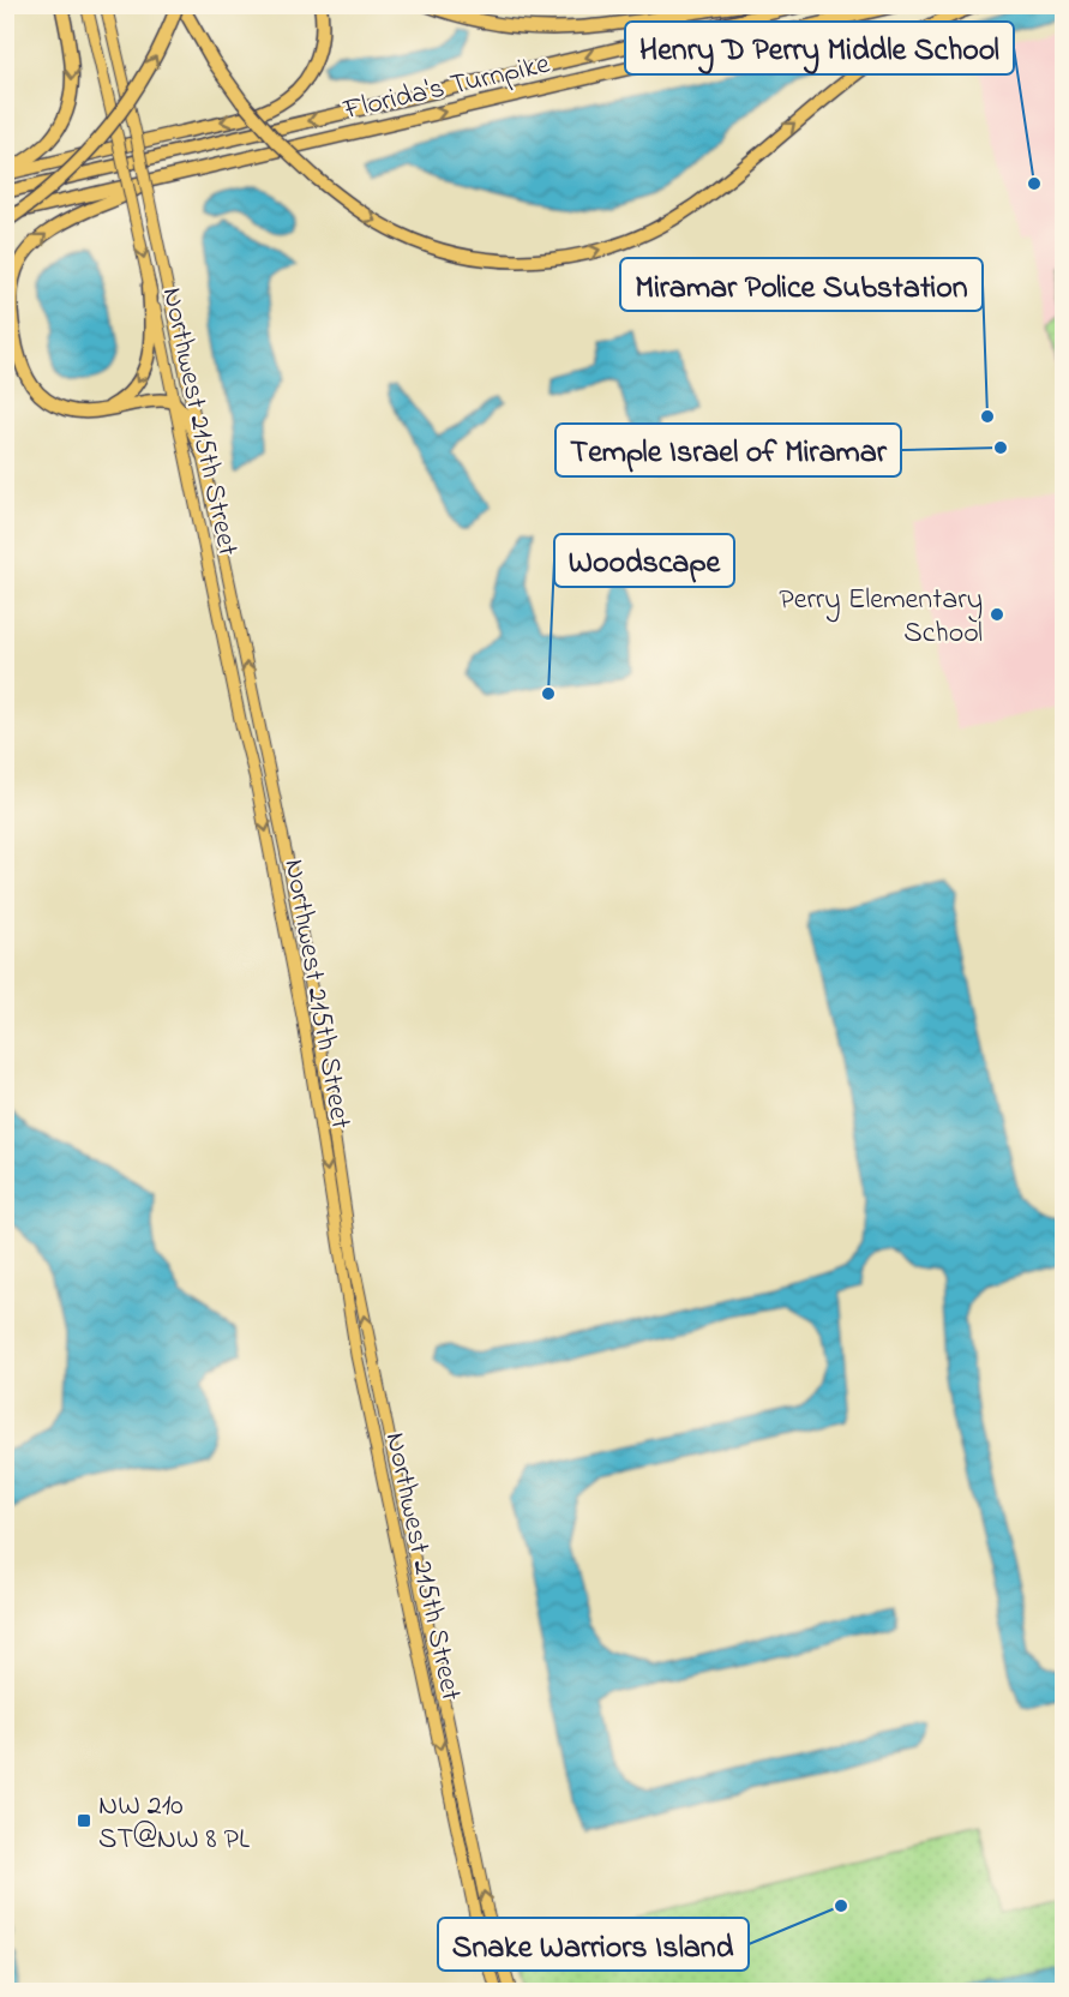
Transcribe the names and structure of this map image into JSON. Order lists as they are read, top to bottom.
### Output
{
  "streets": {
    "highway": ["Florida's Turnpike"],
    "main road": ["Northwest 215th Street"]
  },
  "places": {
    "other": [
      "Henry D Perry Middle School",
      "Miramar Police Substation",
      "Temple Israel of Miramar",
      "Perry Elementary School",
      "Woodscape",
      "Snake Warriors Island"
    ],
    "transit": ["NW 210 ST@NW 8 PL"]
  }
}
